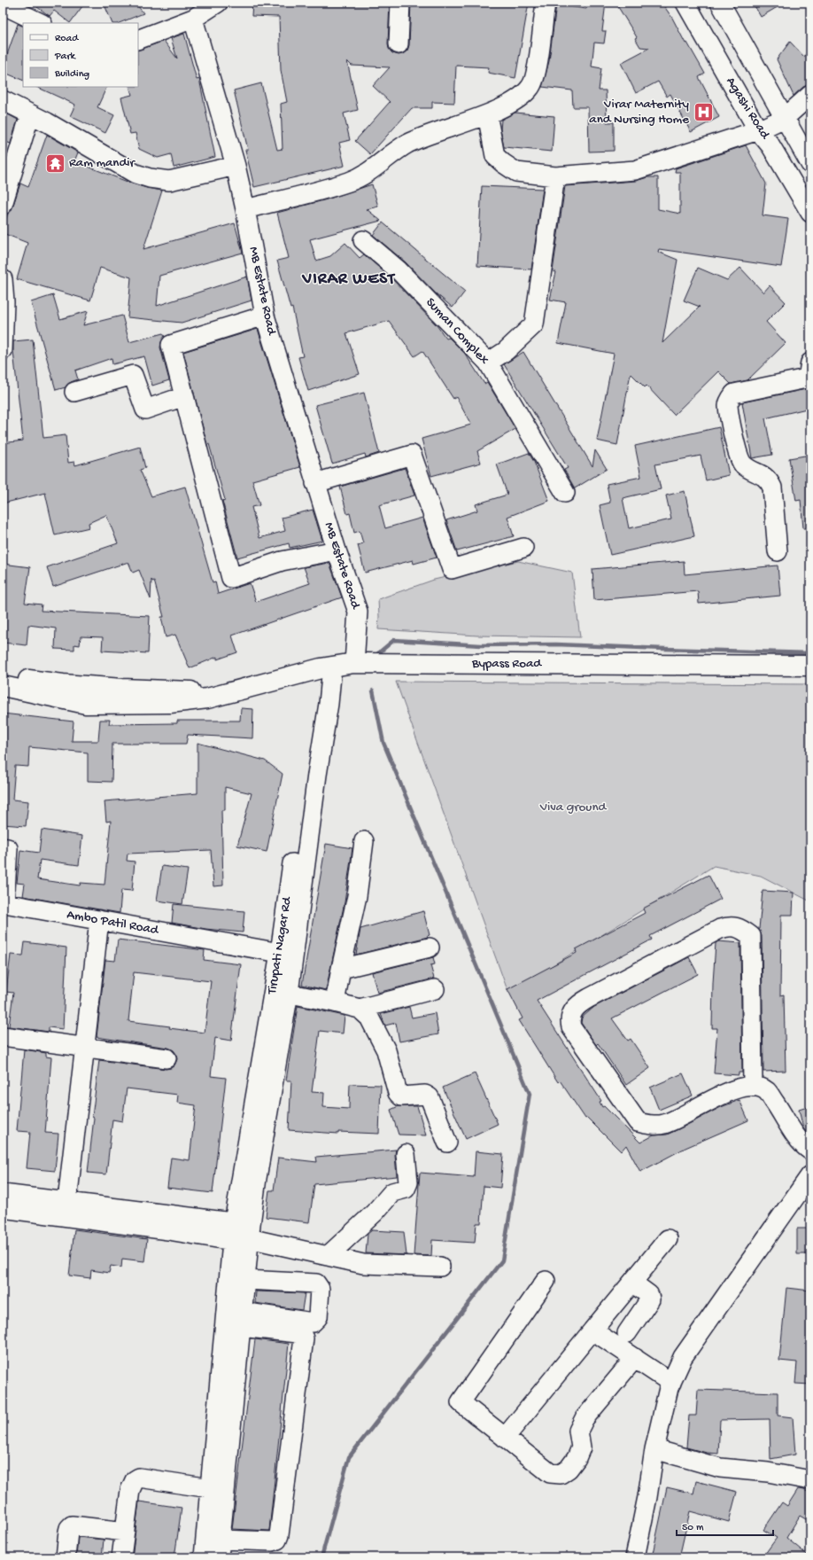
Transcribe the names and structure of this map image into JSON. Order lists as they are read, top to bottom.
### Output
{
  "streets": {
    "main road": ["Bypass Road"],
    "street": [
      "Agashi Road",
      "MB Estate Road",
      "Suman Complex",
      "Ambo Patil Road",
      "Tirupati Nagar Rd"
    ]
  },
  "crossings": [
    ["MB Estate Road", "Bypass Road"],
    ["Bypass Road", "Tirupati Nagar Rd"],
    ["Ambo Patil Road", "Tirupati Nagar Rd"]
  ],
  "districts": ["VIRAR WEST"],
  "parks": ["Viva ground"],
  "places": {
    "hospital": ["Virar Maternity and Nursing Home"],
    "temple": ["Ram mandir"]
  },
  "legend": ["Road", "Park", "Building"],
  "scale_bar": "50 m"
}
